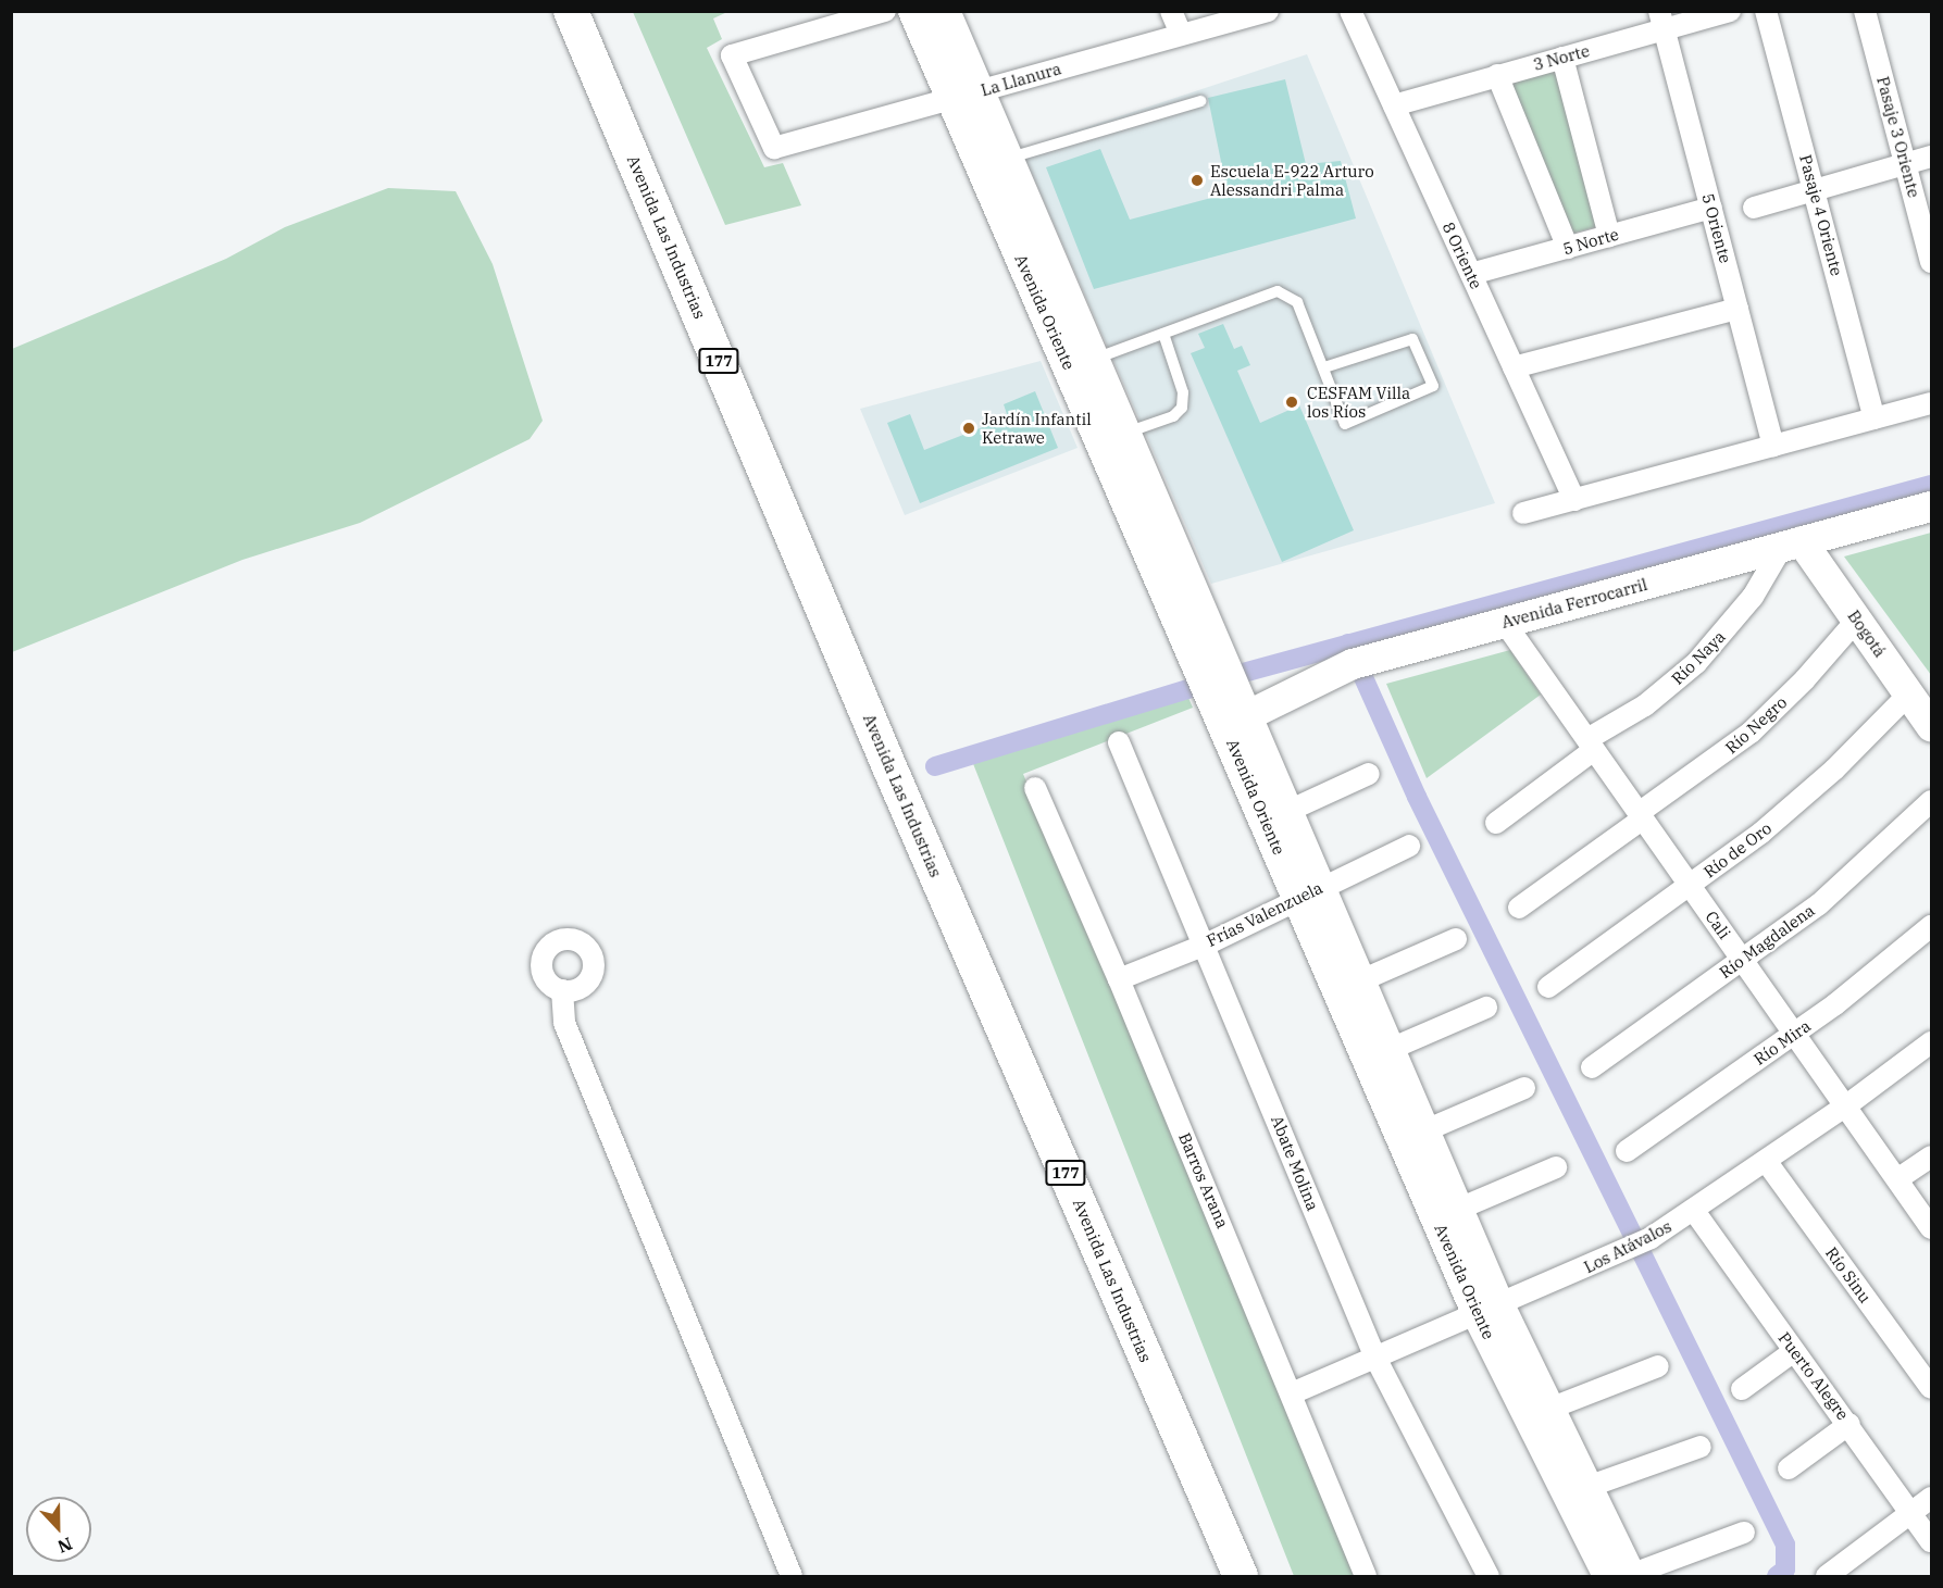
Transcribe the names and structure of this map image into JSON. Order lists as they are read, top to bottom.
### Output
{
  "streets": {
    "main road": ["Avenida Las Industrias", "177"],
    "street": [
      "3 Norte",
      "La Llanura",
      "Pasaje 3 Oriente",
      "Pasaje 4 Oriente",
      "5 Oriente",
      "5 Norte",
      "8 Oriente",
      "Avenida Oriente",
      "Avenida Ferrocarril",
      "Bogotá",
      "Río Naya",
      "Río Negro",
      "Río de Oro",
      "Frías Valenzuela",
      "Cali",
      "Río Magdalena",
      "Río Mira",
      "Abate Molina",
      "Barros Arana",
      "Los Atávalos",
      "Río Sinu",
      "Puerto Alegre"
    ]
  },
  "crossings": [
    ["3 Norte", "5 Oriente"],
    ["3 Norte", "8 Oriente"],
    ["La Llanura", "Avenida Oriente"],
    ["5 Oriente", "5 Norte"],
    ["5 Norte", "8 Oriente"],
    ["Avenida Oriente", "Avenida Ferrocarril"],
    ["Avenida Oriente", "Frías Valenzuela"],
    ["Avenida Oriente", "Los Atávalos"],
    ["Avenida Ferrocarril", "Bogotá"],
    ["Avenida Ferrocarril", "Río Naya"],
    ["Avenida Ferrocarril", "Cali"],
    ["Bogotá", "Río Naya"],
    ["Bogotá", "Río Negro"],
    ["Bogotá", "Río de Oro"],
    ["Río Naya", "Cali"],
    ["Río Negro", "Cali"],
    ["Río de Oro", "Cali"],
    ["Frías Valenzuela", "Abate Molina"],
    ["Frías Valenzuela", "Barros Arana"],
    ["Cali", "Río Magdalena"],
    ["Cali", "Río Mira"],
    ["Cali", "Los Atávalos"],
    ["Abate Molina", "Los Atávalos"],
    ["Barros Arana", "Los Atávalos"],
    ["Los Atávalos", "Río Sinu"],
    ["Los Atávalos", "Puerto Alegre"]
  ],
  "places": ["Escuela E-922 Arturo Alessandri Palma", "CESFAM Villa los Ríos", "Jardín Infantil Ketrawe"],
  "north": "bottom"
}
